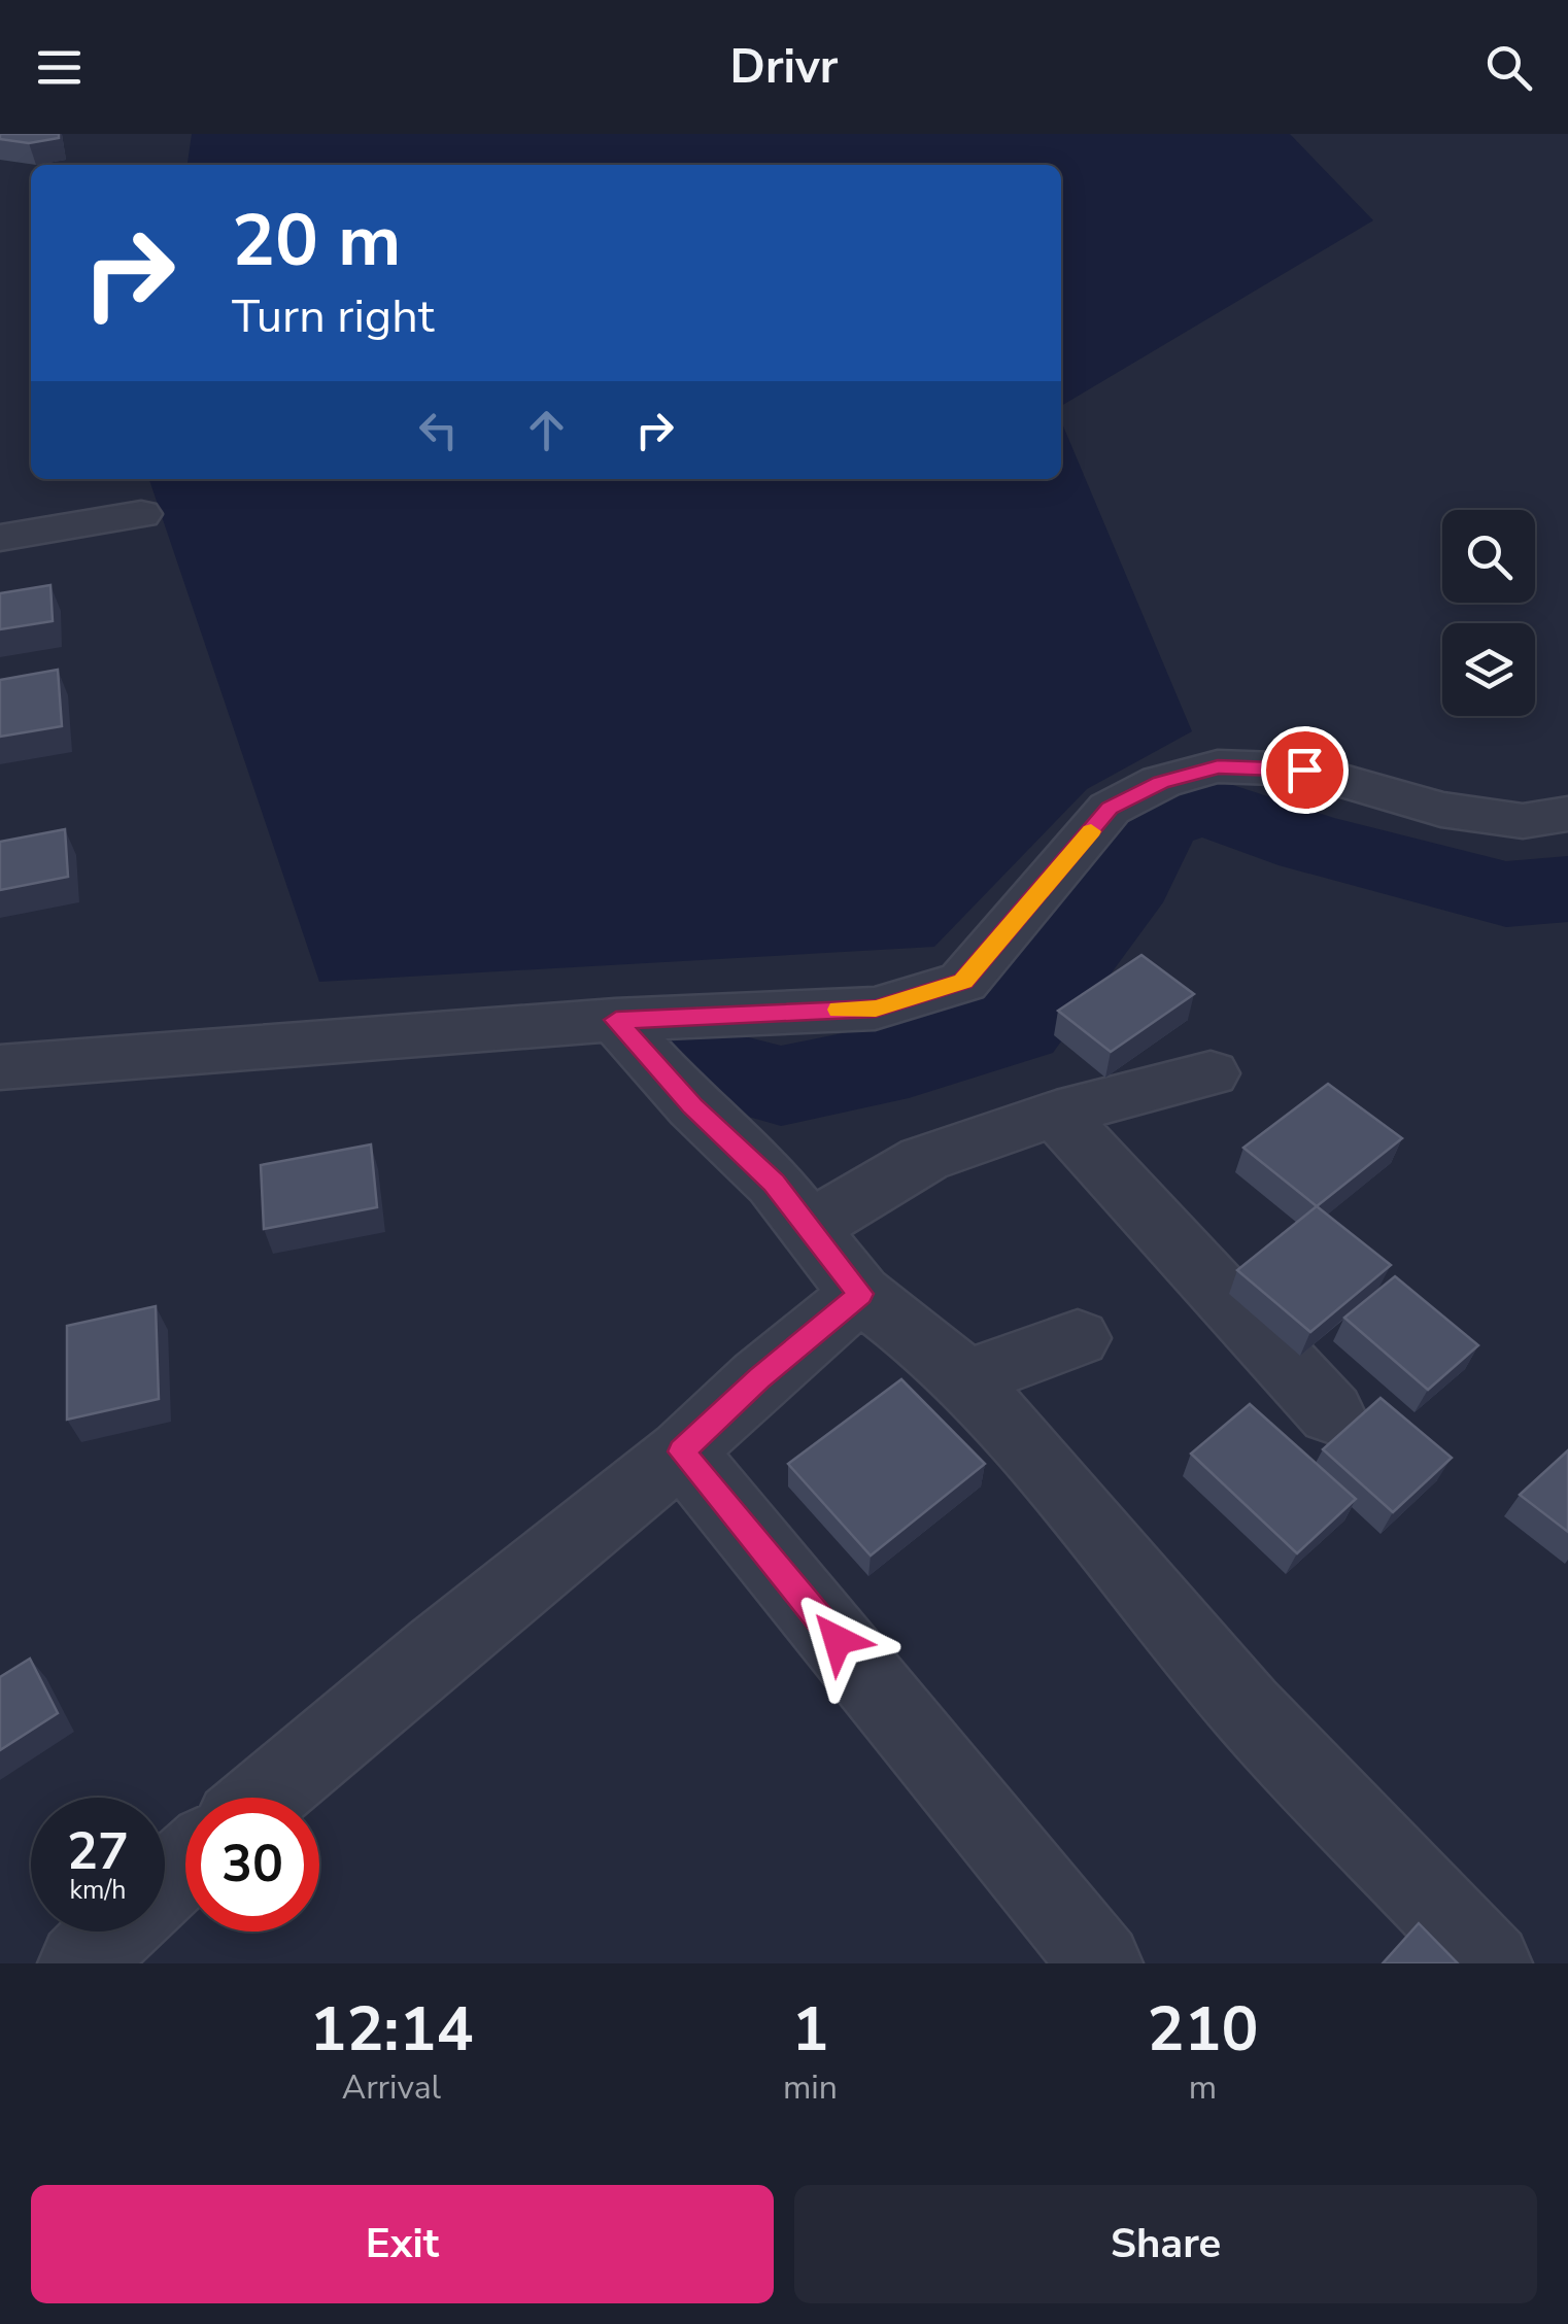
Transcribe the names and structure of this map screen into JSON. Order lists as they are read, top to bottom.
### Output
{
  "page": {
    "header": "Drivr",
    "turn": ["20 m", "Turn right"],
    "speed": "27 km/h",
    "limit": "30",
    "eta": [
      "12:14",
      "Arrival",
      "1",
      "min",
      "210",
      "m"
    ],
    "buttons": ["Exit", "Share"]
  }
}
